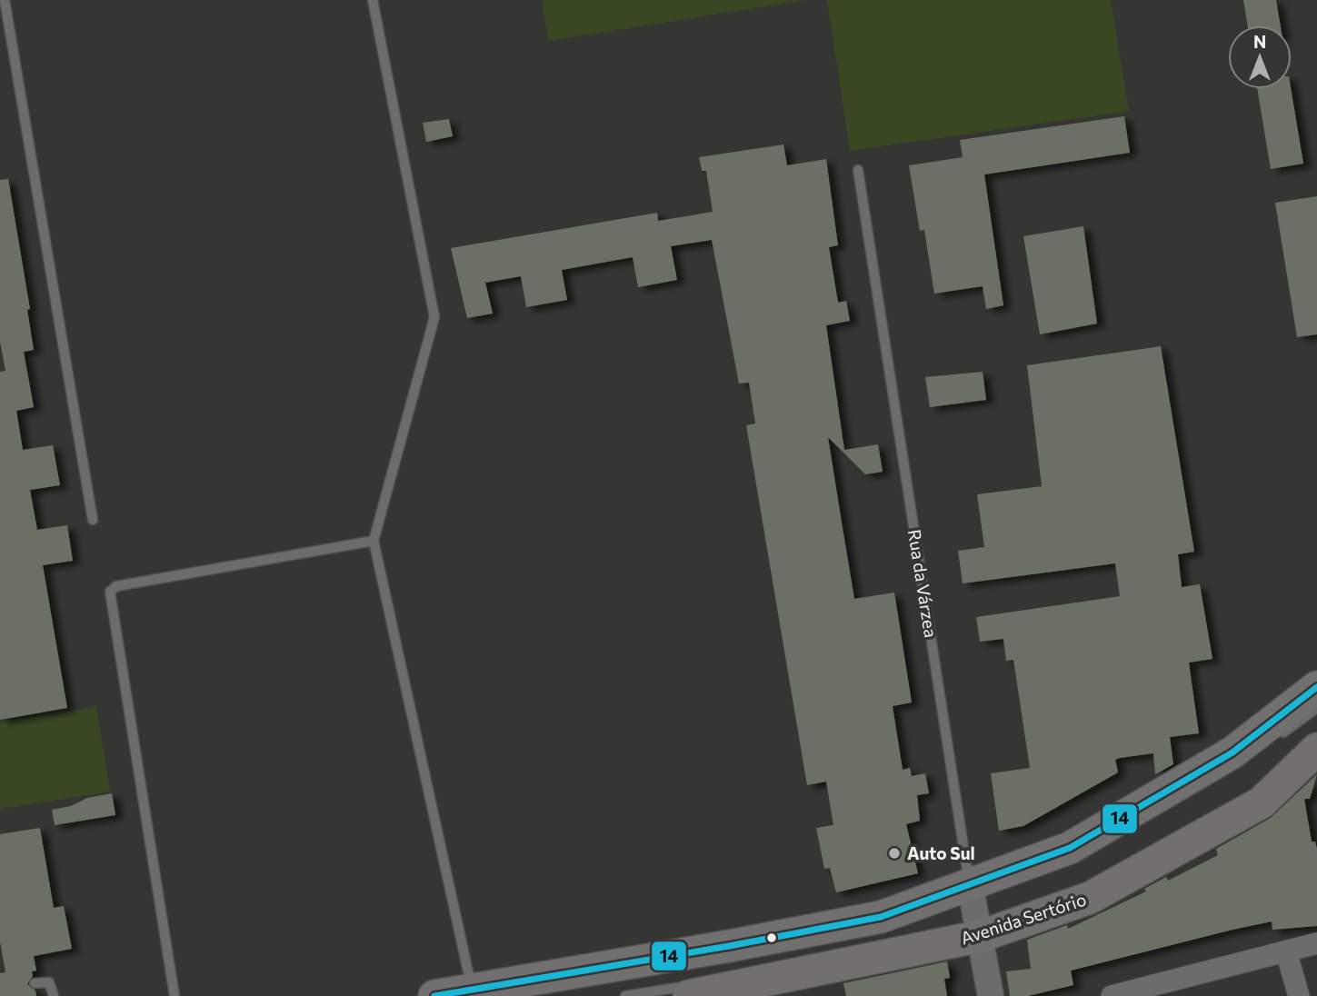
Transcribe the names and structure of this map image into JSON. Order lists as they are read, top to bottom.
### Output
{
  "streets": {
    "main road": ["Avenida Sertório"],
    "street": ["Rua da Várzea"]
  },
  "crossings": [
    ["Rua da Várzea", "Avenida Sertório"]
  ],
  "places": ["Auto Sul"],
  "lines": ["transit line 14"],
  "north": "top"
}
